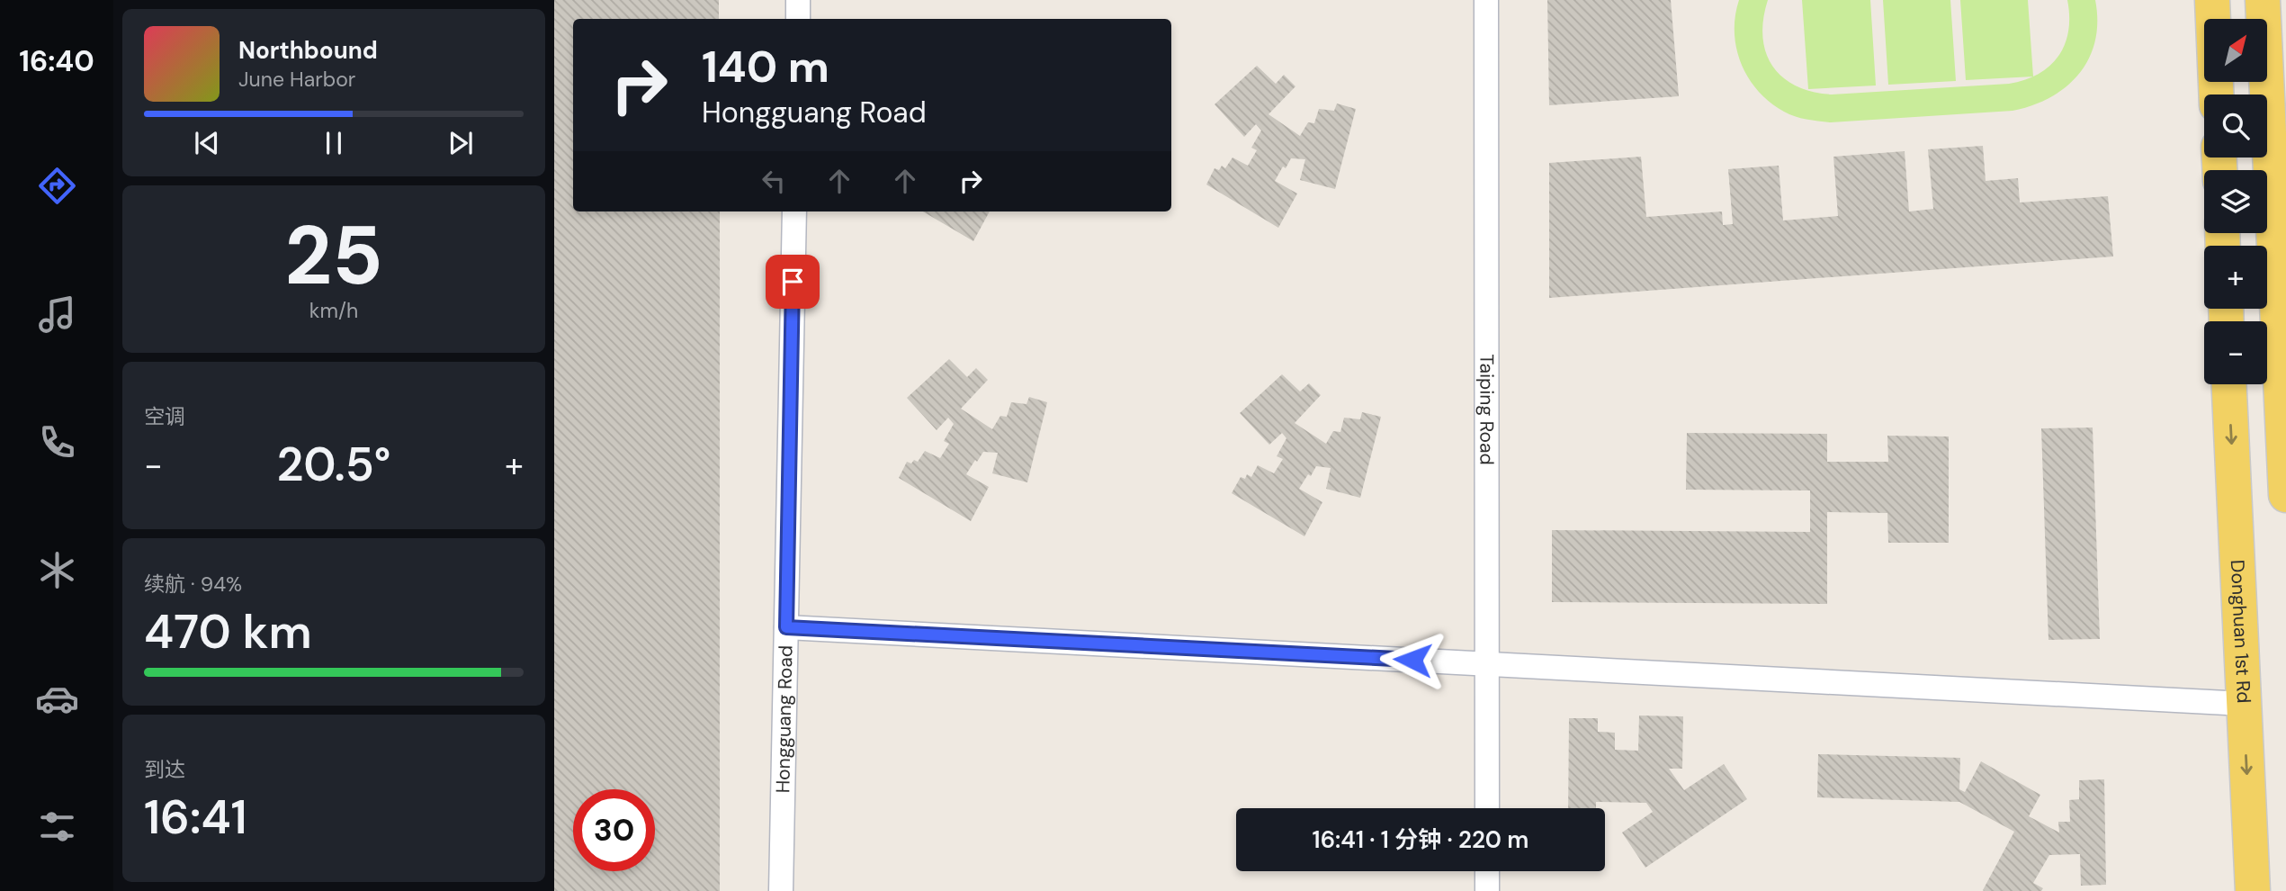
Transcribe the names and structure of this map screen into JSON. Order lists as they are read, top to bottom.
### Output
{
  "streets": {
    "main road": ["Donghuan 1st Rd"],
    "street": ["Taiping Road", "Hongguang Road"]
  },
  "one_way": ["Donghuan 1st Rd"],
  "north": "top right",
  "page": {
    "tabs": "16:40",
    "map_buttons": ["+", "−"],
    "turn": ["140 m", "Hongguang Road"],
    "song": ["Northbound", "June Harbor"],
    "tile": [
      ["25", "km/h"],
      "空调",
      ["续航 · 94%", "470 km"],
      ["到达", "16:41"]
    ],
    "heat": ["−", "20.5°", "+"],
    "limit": "30",
    "trip": "16:41 · 1 分钟 · 220 m"
  }
}
